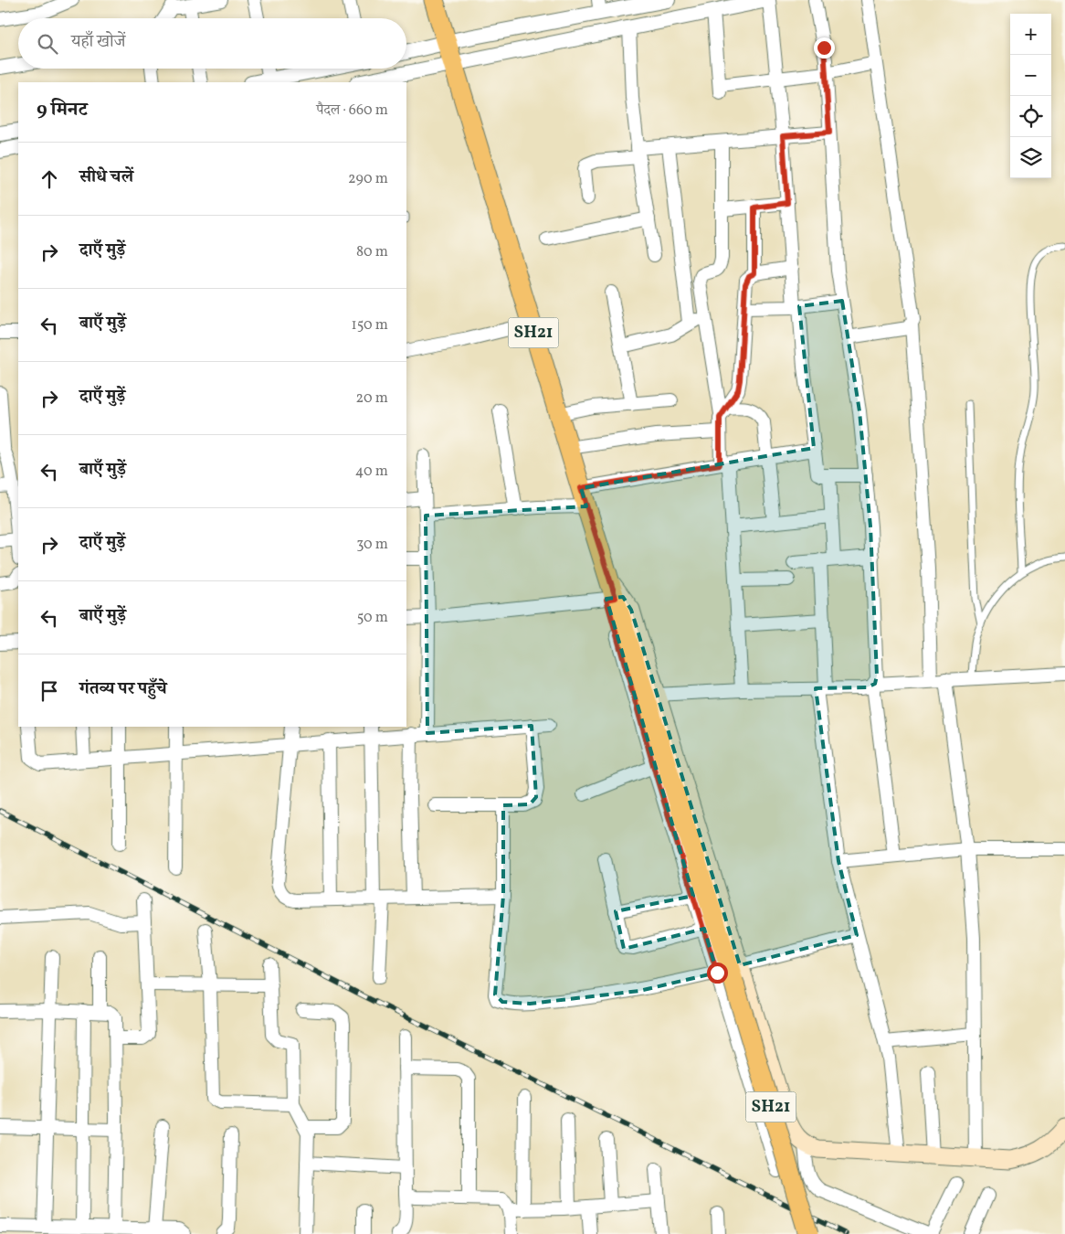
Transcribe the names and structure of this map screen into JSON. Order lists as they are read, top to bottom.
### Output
{
  "streets": {
    "main road": ["SH21"]
  },
  "page": {
    "map_buttons": ["+", "−"],
    "search": "यहाँ खोजें",
    "heading": ["9 मिनट", "पैदल · 660 m"],
    "list": [
      ["सीधे चलें", "290 m"],
      ["दाएँ मुड़ें", "80 m"],
      ["बाएँ मुड़ें", "150 m"],
      ["दाएँ मुड़ें", "20 m"],
      ["बाएँ मुड़ें", "40 m"],
      ["दाएँ मुड़ें", "30 m"],
      ["बाएँ मुड़ें", "50 m"],
      "गंतव्य पर पहुँचे"
    ]
  }
}
